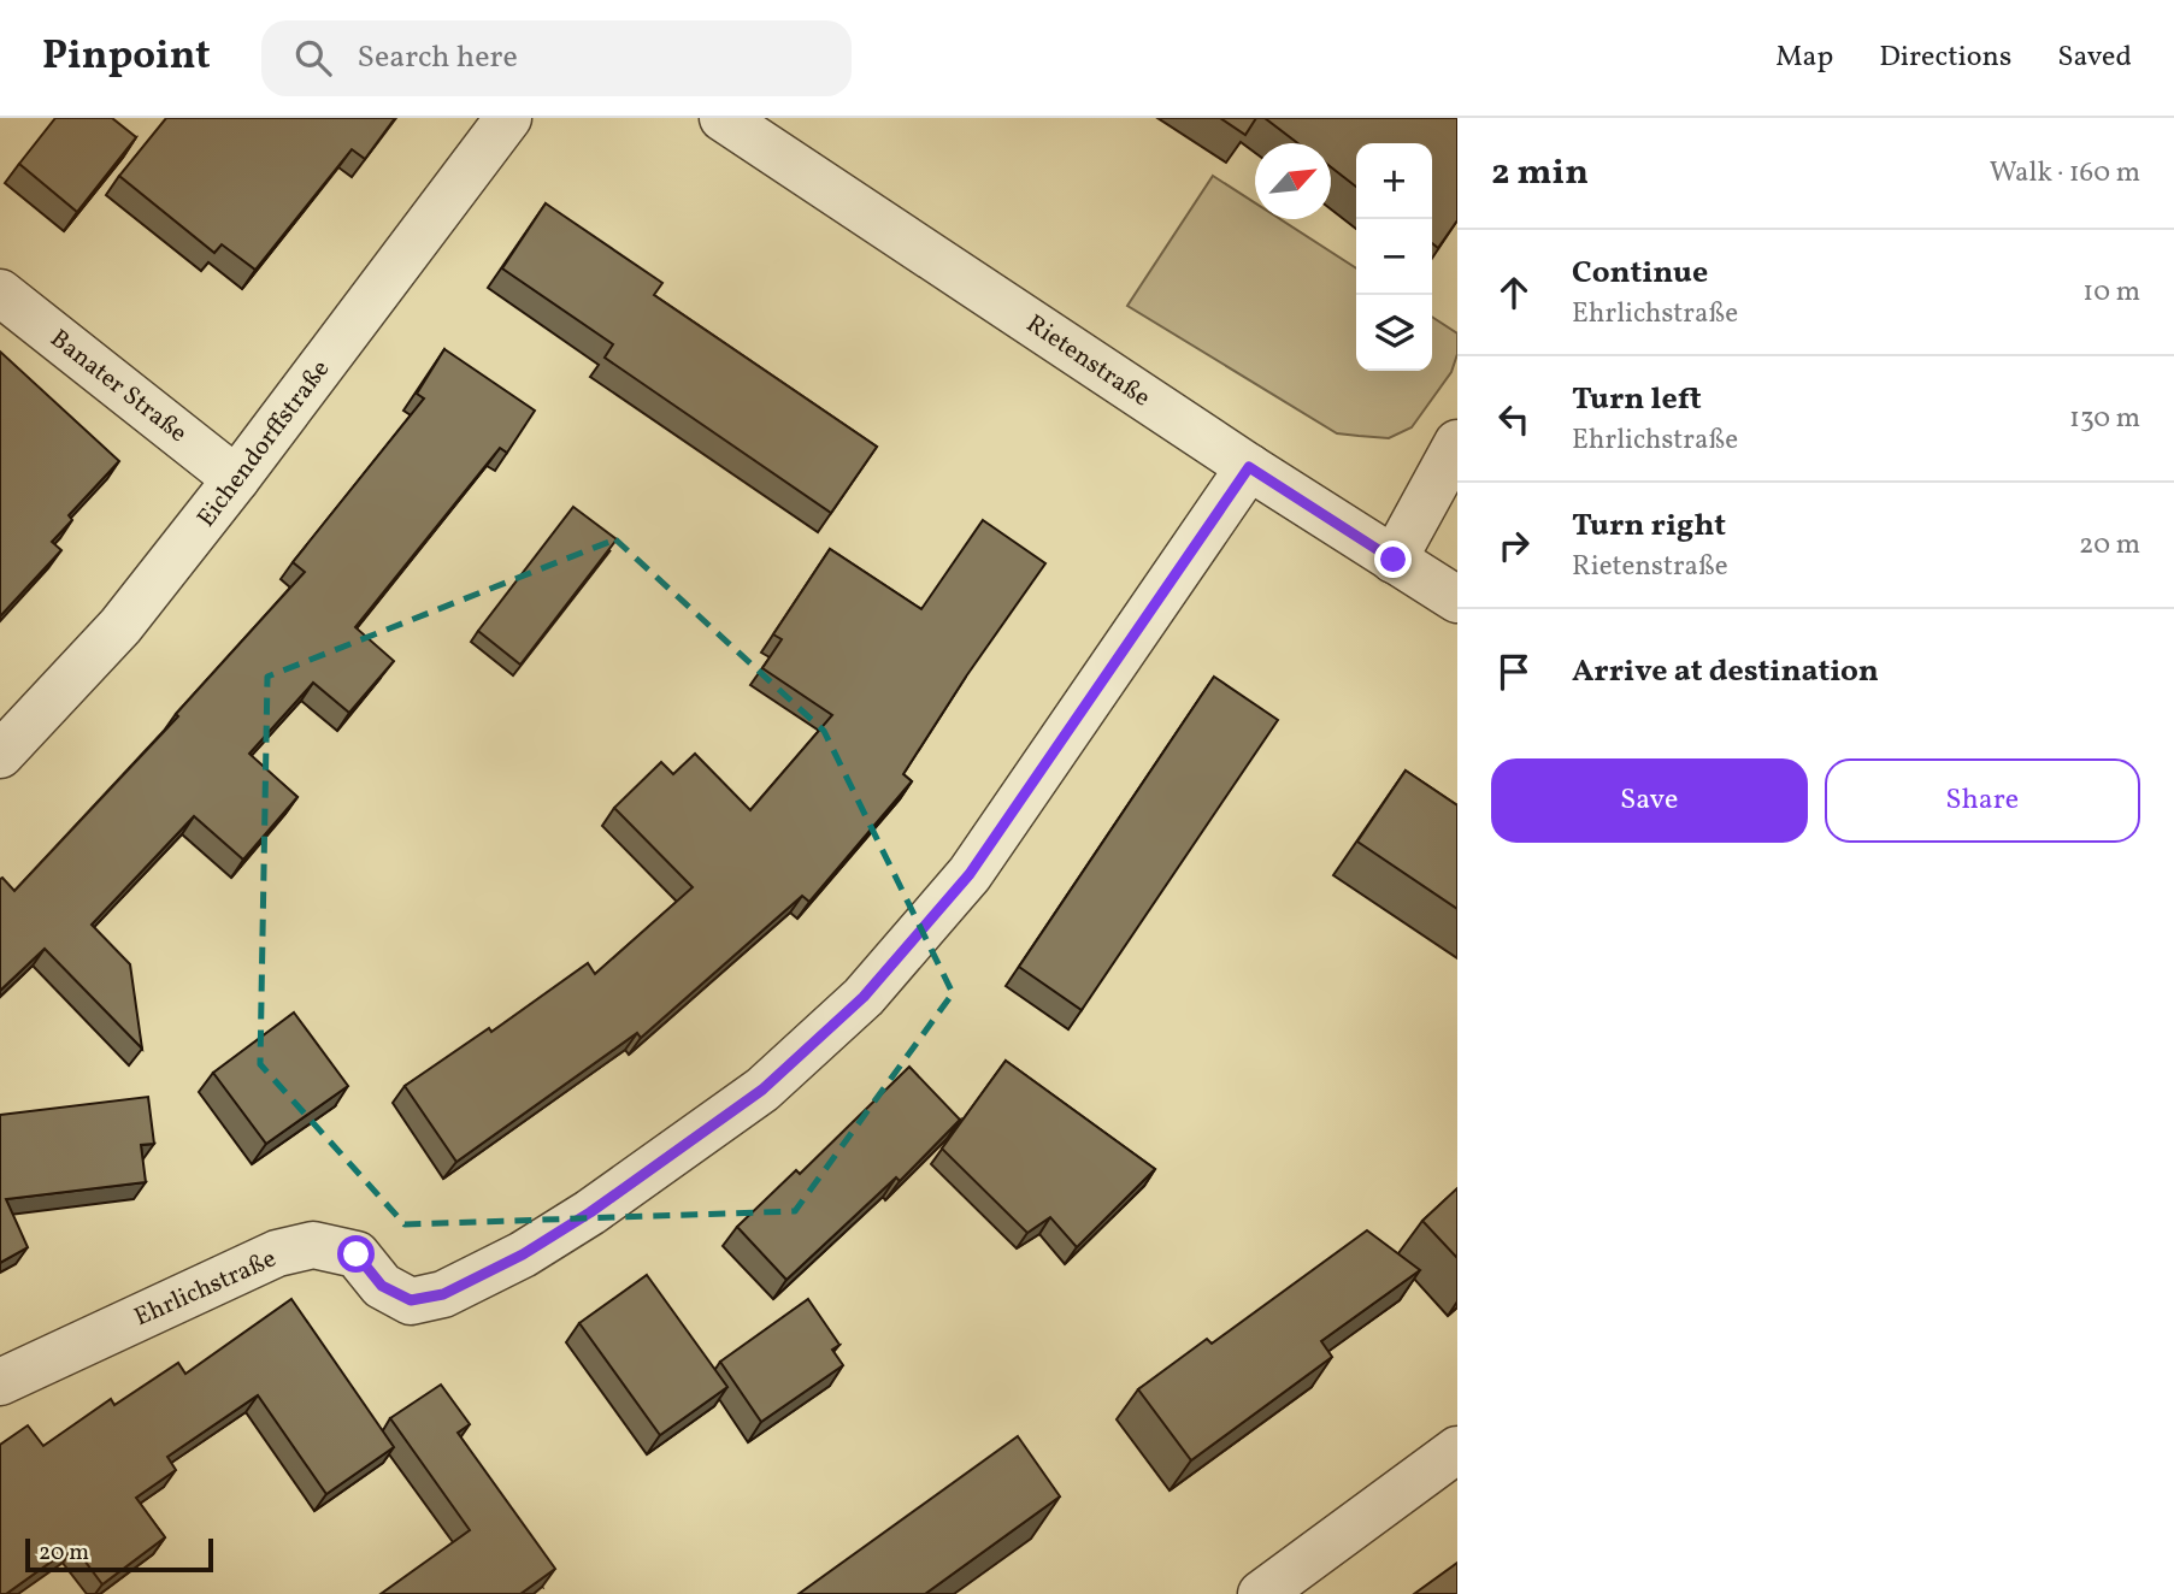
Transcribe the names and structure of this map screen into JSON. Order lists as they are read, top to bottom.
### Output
{
  "streets": {
    "street": [
      "Rietenstraße",
      "Banater Straße",
      "Eichendorffstraße",
      "Ehrlichstraße"
    ]
  },
  "crossings": [
    ["Rietenstraße", "Ehrlichstraße"],
    ["Banater Straße", "Eichendorffstraße"]
  ],
  "scale_bar": "20 m",
  "north": "top right",
  "page": {
    "header": "Pinpoint",
    "search": "Search here",
    "nav": ["Map", "Directions", "Saved"],
    "heading": ["2 min", "Walk · 160 m"],
    "map_buttons": ["+", "−"],
    "list": [
      ["Continue", "Ehrlichstraße", "10 m"],
      ["Turn left", "Ehrlichstraße", "130 m"],
      ["Turn right", "Rietenstraße", "20 m"],
      "Arrive at destination"
    ],
    "buttons": ["Save", "Share"],
    "scale": "20 m"
  }
}
